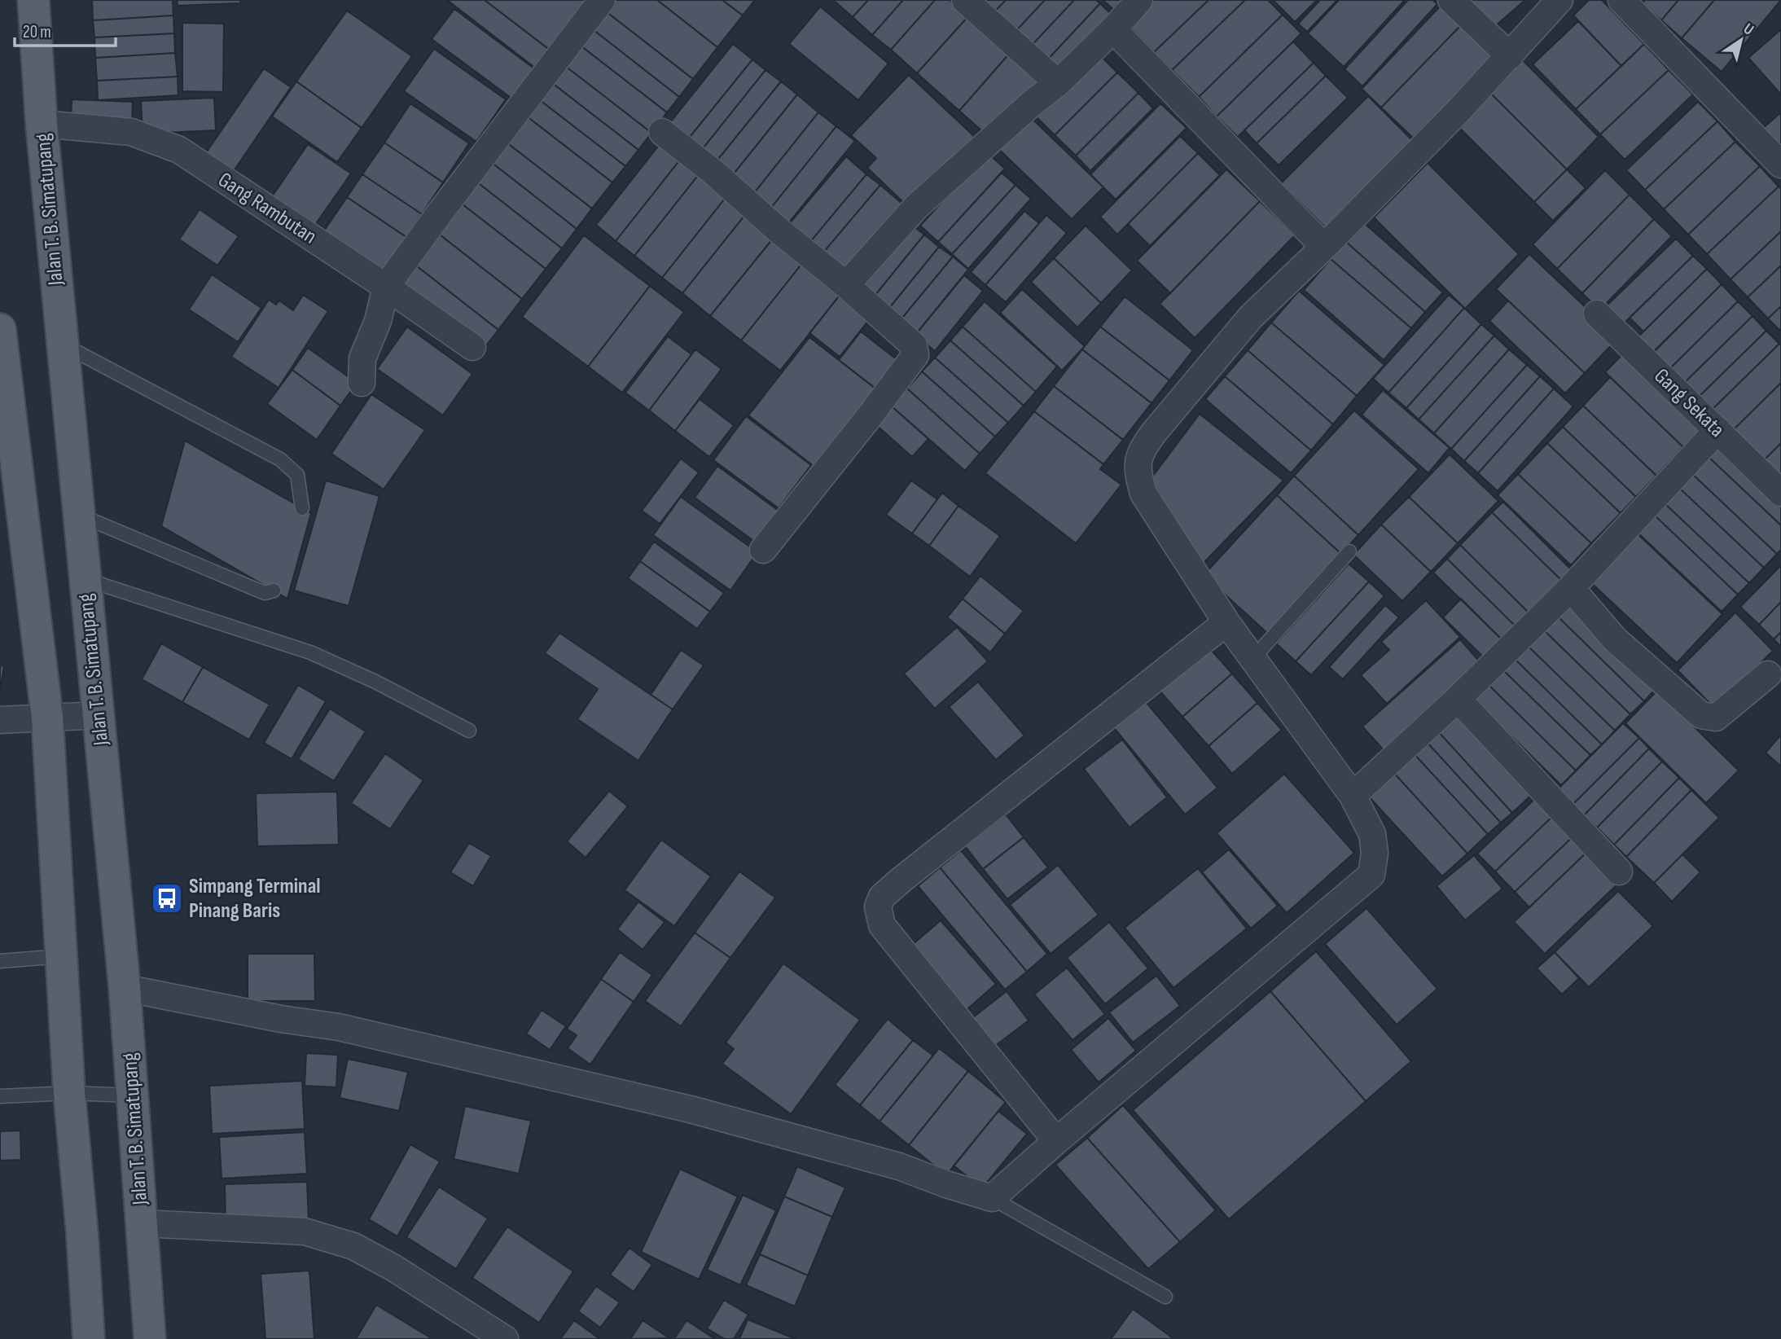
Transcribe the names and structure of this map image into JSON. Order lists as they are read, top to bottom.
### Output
{
  "streets": {
    "main road": ["Jalan T. B. Simatupang"],
    "street": ["Gang Rambutan", "Gang Sekata"]
  },
  "crossings": [
    ["Gang Rambutan", "Jalan T. B. Simatupang"]
  ],
  "places": {
    "bus stop": ["Simpang Terminal Pinang Baris"]
  },
  "scale_bar": "20 m",
  "north": "top right"
}
